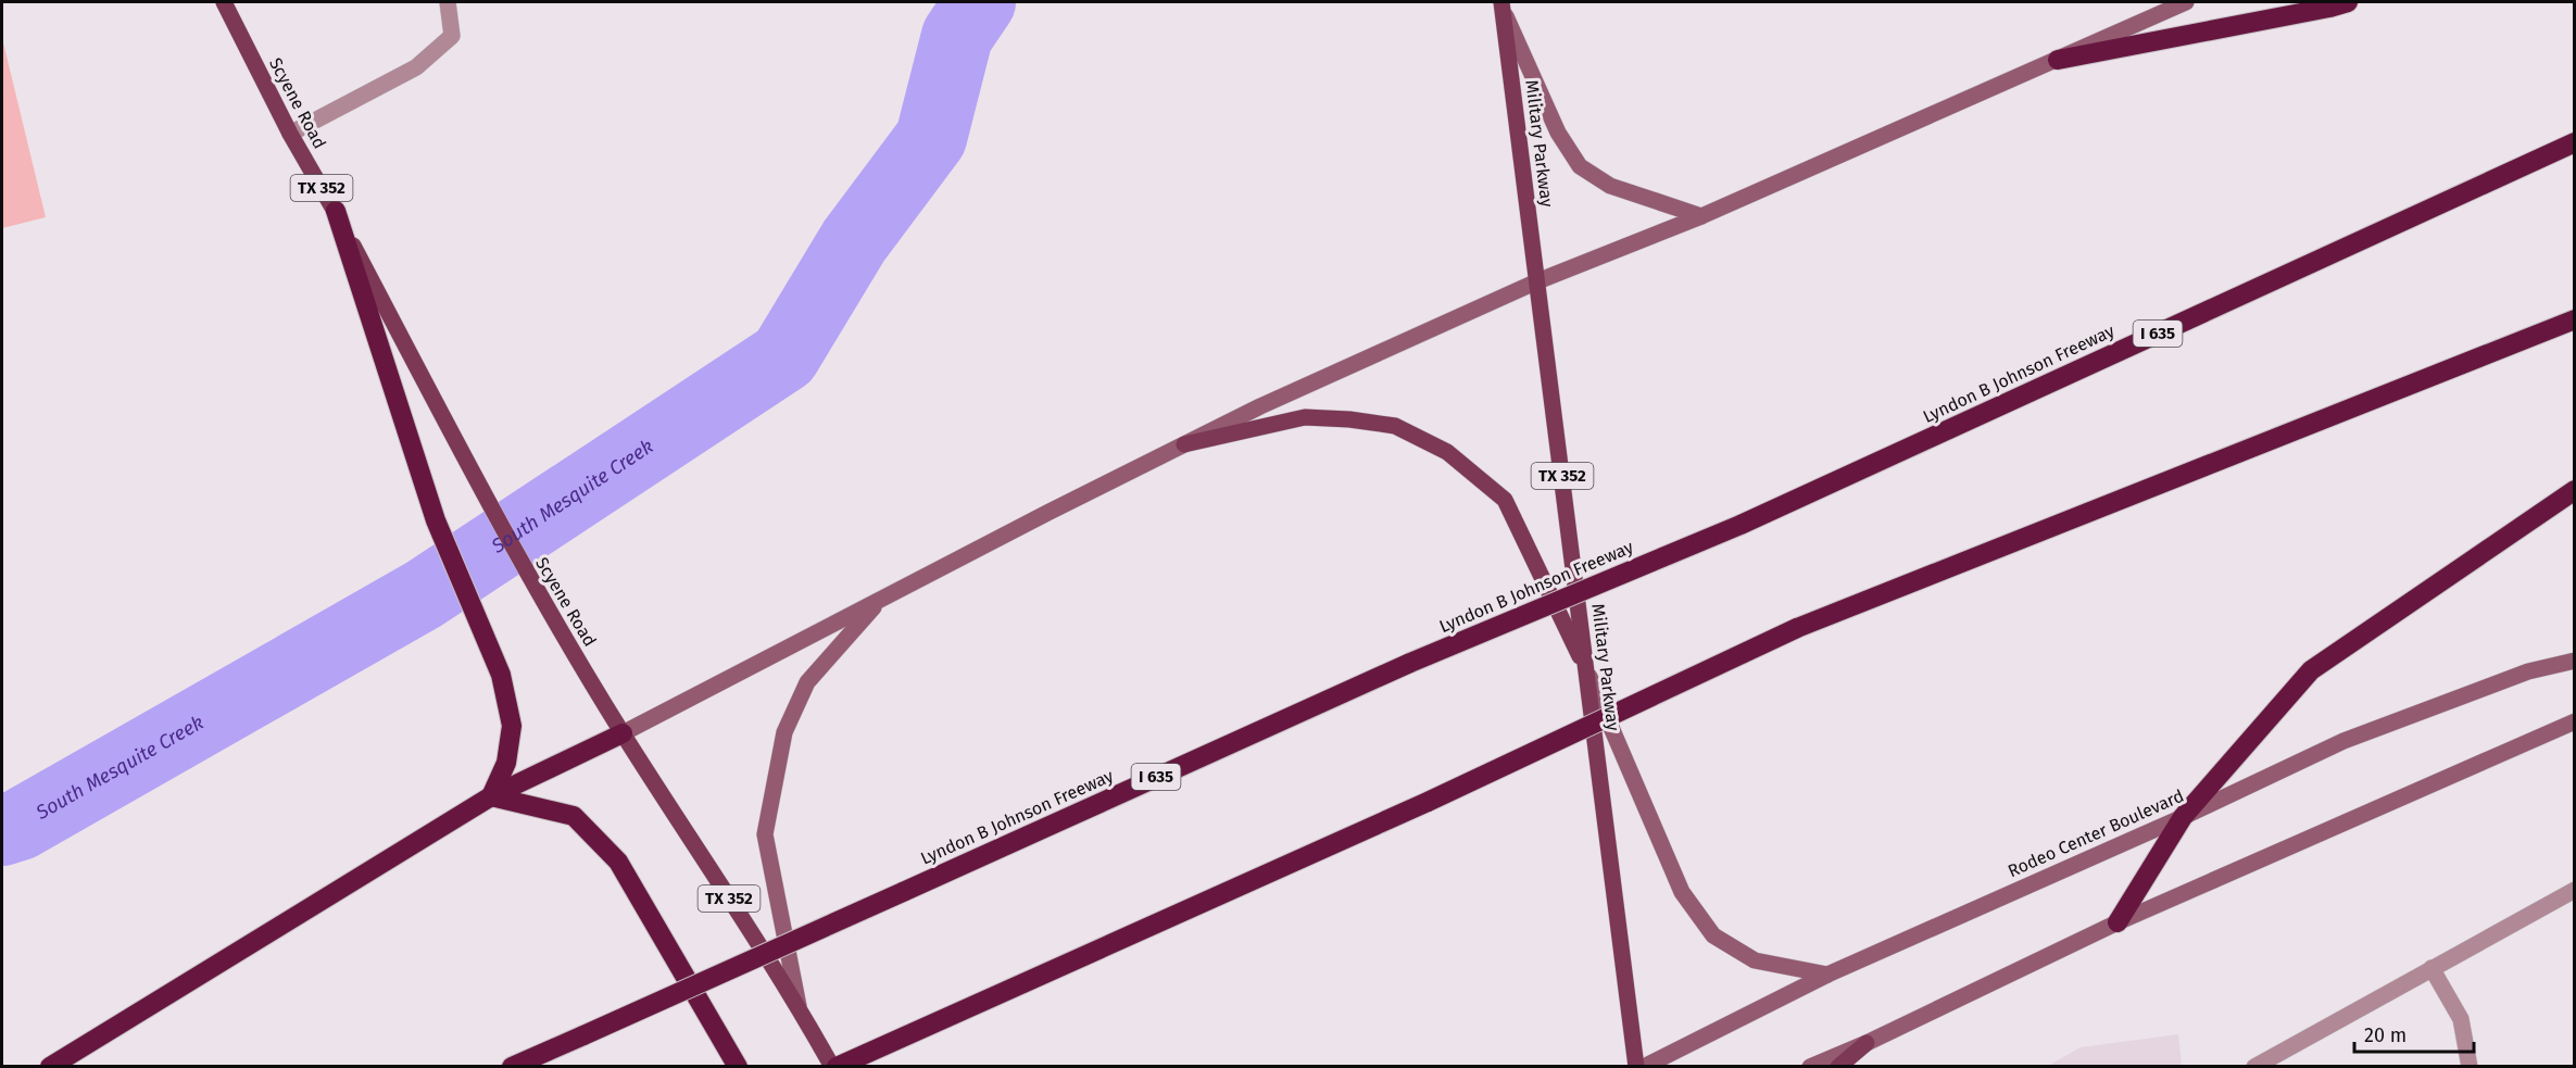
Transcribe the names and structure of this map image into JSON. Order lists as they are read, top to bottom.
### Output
{
  "streets": {
    "highway": ["I 635", "Lyndon B Johnson Freeway"],
    "main road": [
      "Scyene Road",
      "Military Parkway",
      "TX 352",
      "Rodeo Center Boulevard"
    ]
  },
  "water": ["South Mesquite Creek"],
  "scale_bar": "20 m"
}
